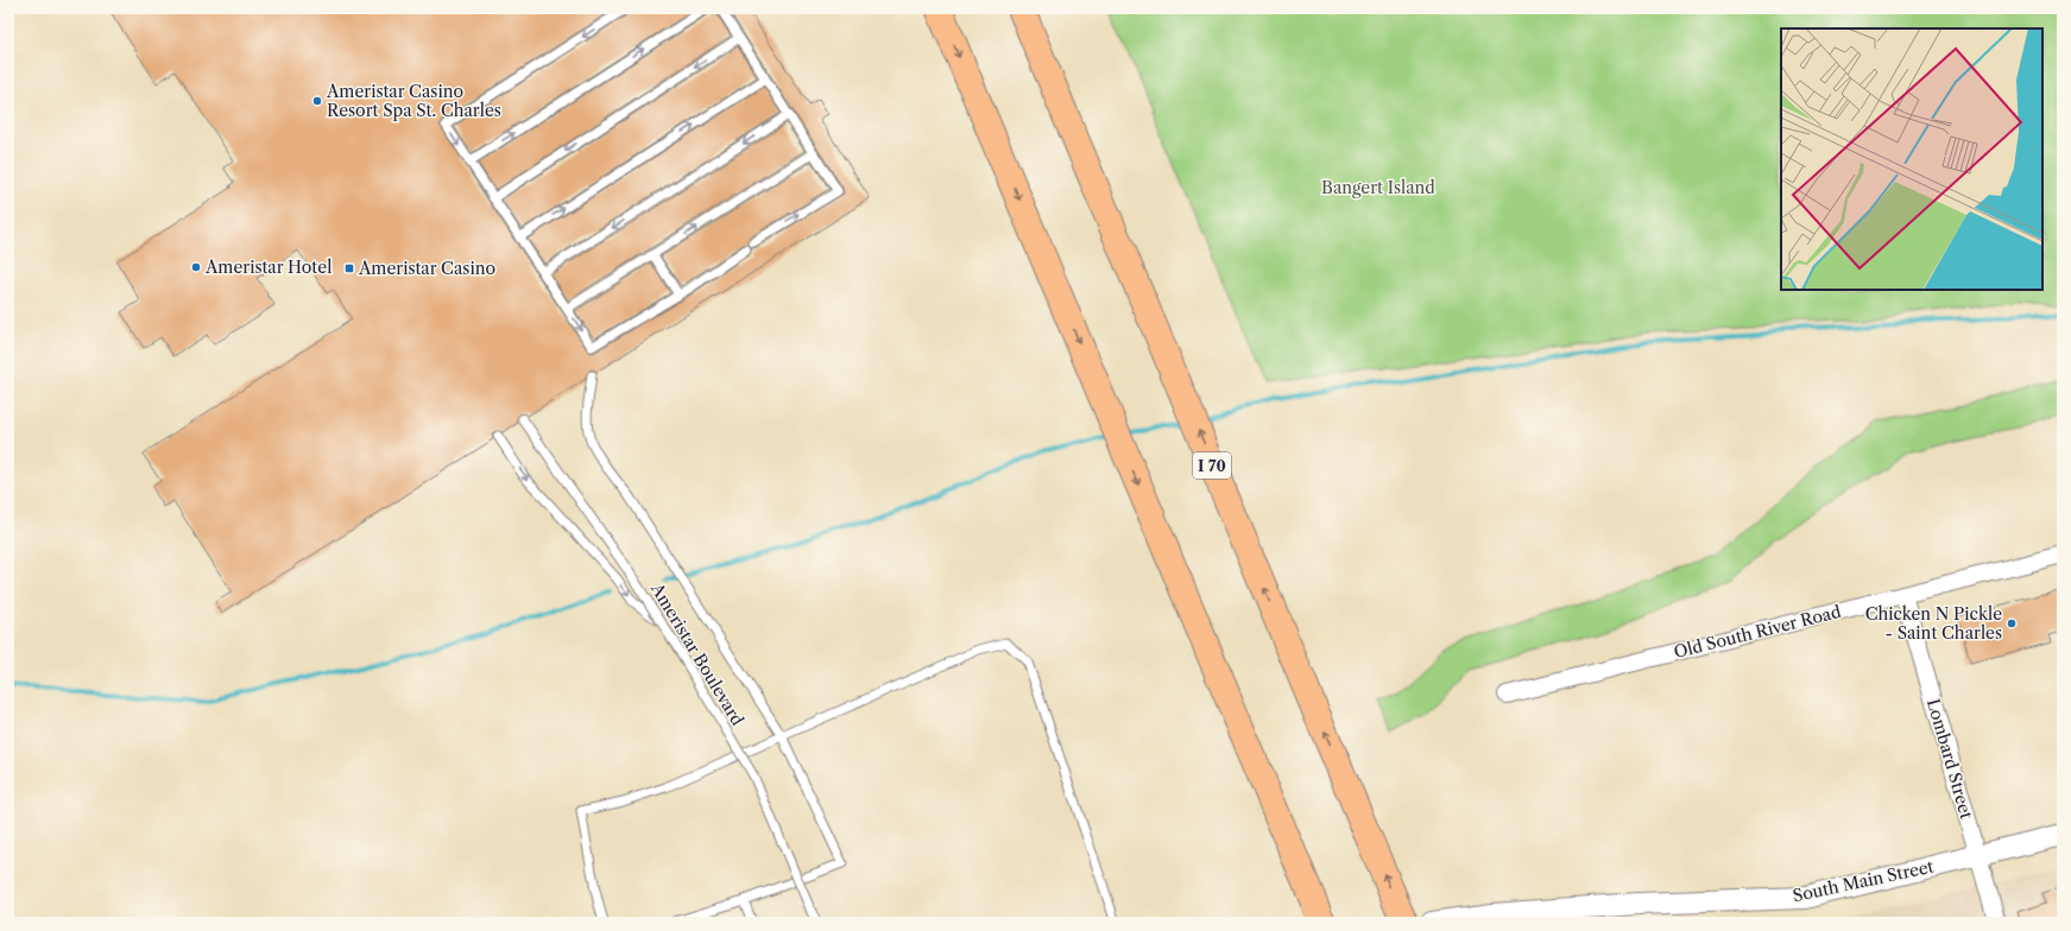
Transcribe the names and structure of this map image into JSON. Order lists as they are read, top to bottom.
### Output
{
  "streets": {
    "highway": ["I 70"],
    "street": ["Old South River Road", "Lombard Street", "South Main Street"],
    "lane": ["Ameristar Boulevard"]
  },
  "crossings": [
    ["Old South River Road", "Lombard Street"],
    ["Lombard Street", "South Main Street"]
  ],
  "parks": ["Bangert Island"],
  "places": {
    "other": ["Ameristar Casino Resort Spa St. Charles", "Ameristar Hotel", "Chicken N Pickle - Saint Charles"],
    "transit": ["Ameristar Casino"]
  }
}
